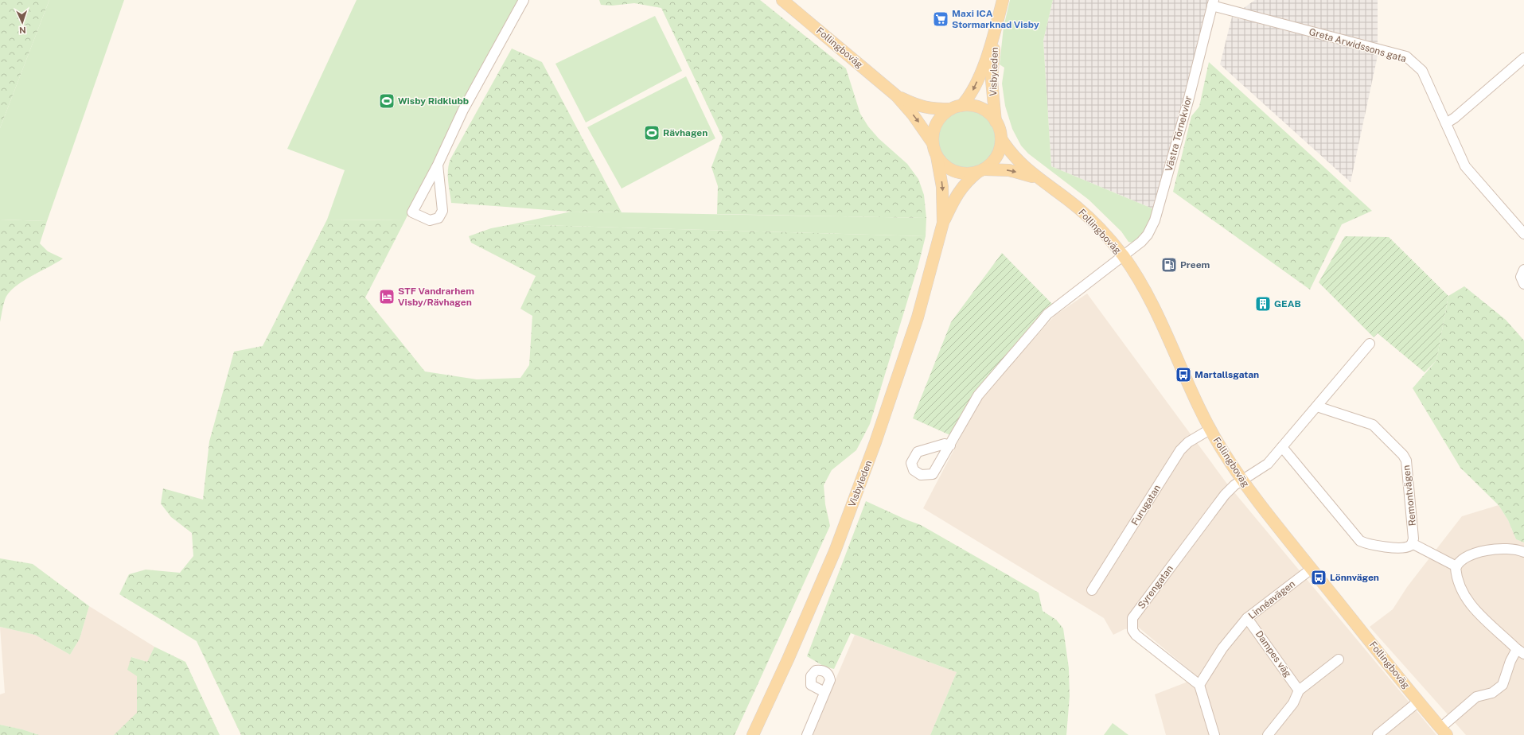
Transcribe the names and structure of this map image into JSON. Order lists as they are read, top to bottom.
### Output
{
  "streets": {
    "main road": ["Follingboväg", "Visbyleden"],
    "street": [
      "Greta Arwidssons gata",
      "Västra Törnekvior",
      "Remontvägen",
      "Furugatan",
      "Syrengatan",
      "Linnéavägen",
      "Dampes väg"
    ]
  },
  "crossings": [
    ["Greta Arwidssons gata", "Västra Törnekvior"],
    ["Follingboväg", "Visbyleden"],
    ["Follingboväg", "Västra Törnekvior"],
    ["Follingboväg", "Furugatan"],
    ["Follingboväg", "Syrengatan"],
    ["Follingboväg", "Linnéavägen"],
    ["Syrengatan", "Linnéavägen"],
    ["Linnéavägen", "Dampes väg"]
  ],
  "places": {
    "supermarket": ["Maxi ICA Stormarknad Visby"],
    "sports": ["Wisby Ridklubb", "Rävhagen"],
    "fuel station": ["Preem"],
    "hotel": ["STF Vandrarhem Visby/Rävhagen"],
    "building": ["GEAB"],
    "bus stop": ["Martallsgatan", "Lönnvägen"]
  },
  "north": "bottom"
}
